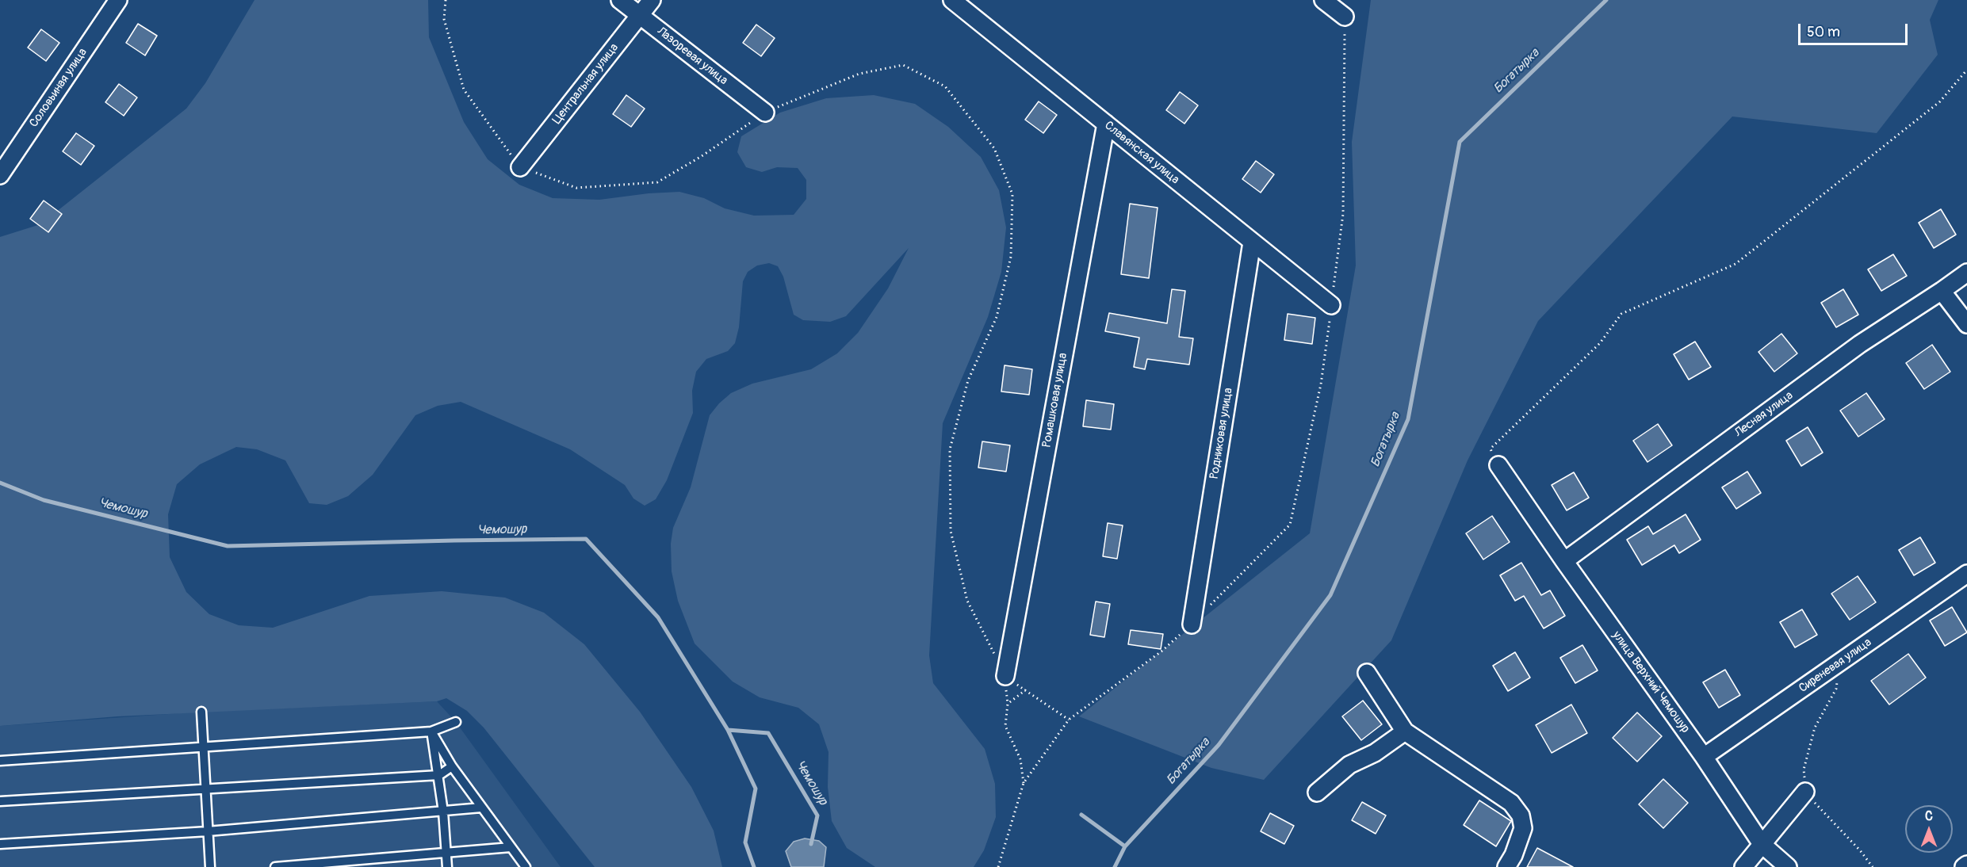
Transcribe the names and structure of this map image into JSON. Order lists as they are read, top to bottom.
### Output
{
  "streets": {
    "street": [
      "Лазоревая улица",
      "Центральная улица",
      "Соловьиная улица",
      "Славянская улица",
      "Ромашковая улица",
      "Лесная улица",
      "Родниковая улица",
      "Сиреневая улица",
      "улица Верхний Чемошур"
    ]
  },
  "crossings": [
    ["Лазоревая улица", "Центральная улица"],
    ["Славянская улица", "Ромашковая улица"],
    ["Славянская улица", "Родниковая улица"],
    ["Лесная улица", "улица Верхний Чемошур"],
    ["Сиреневая улица", "улица Верхний Чемошур"]
  ],
  "water": ["Богатырка", "Чемошур"],
  "scale_bar": "50 m",
  "north": "top"
}
